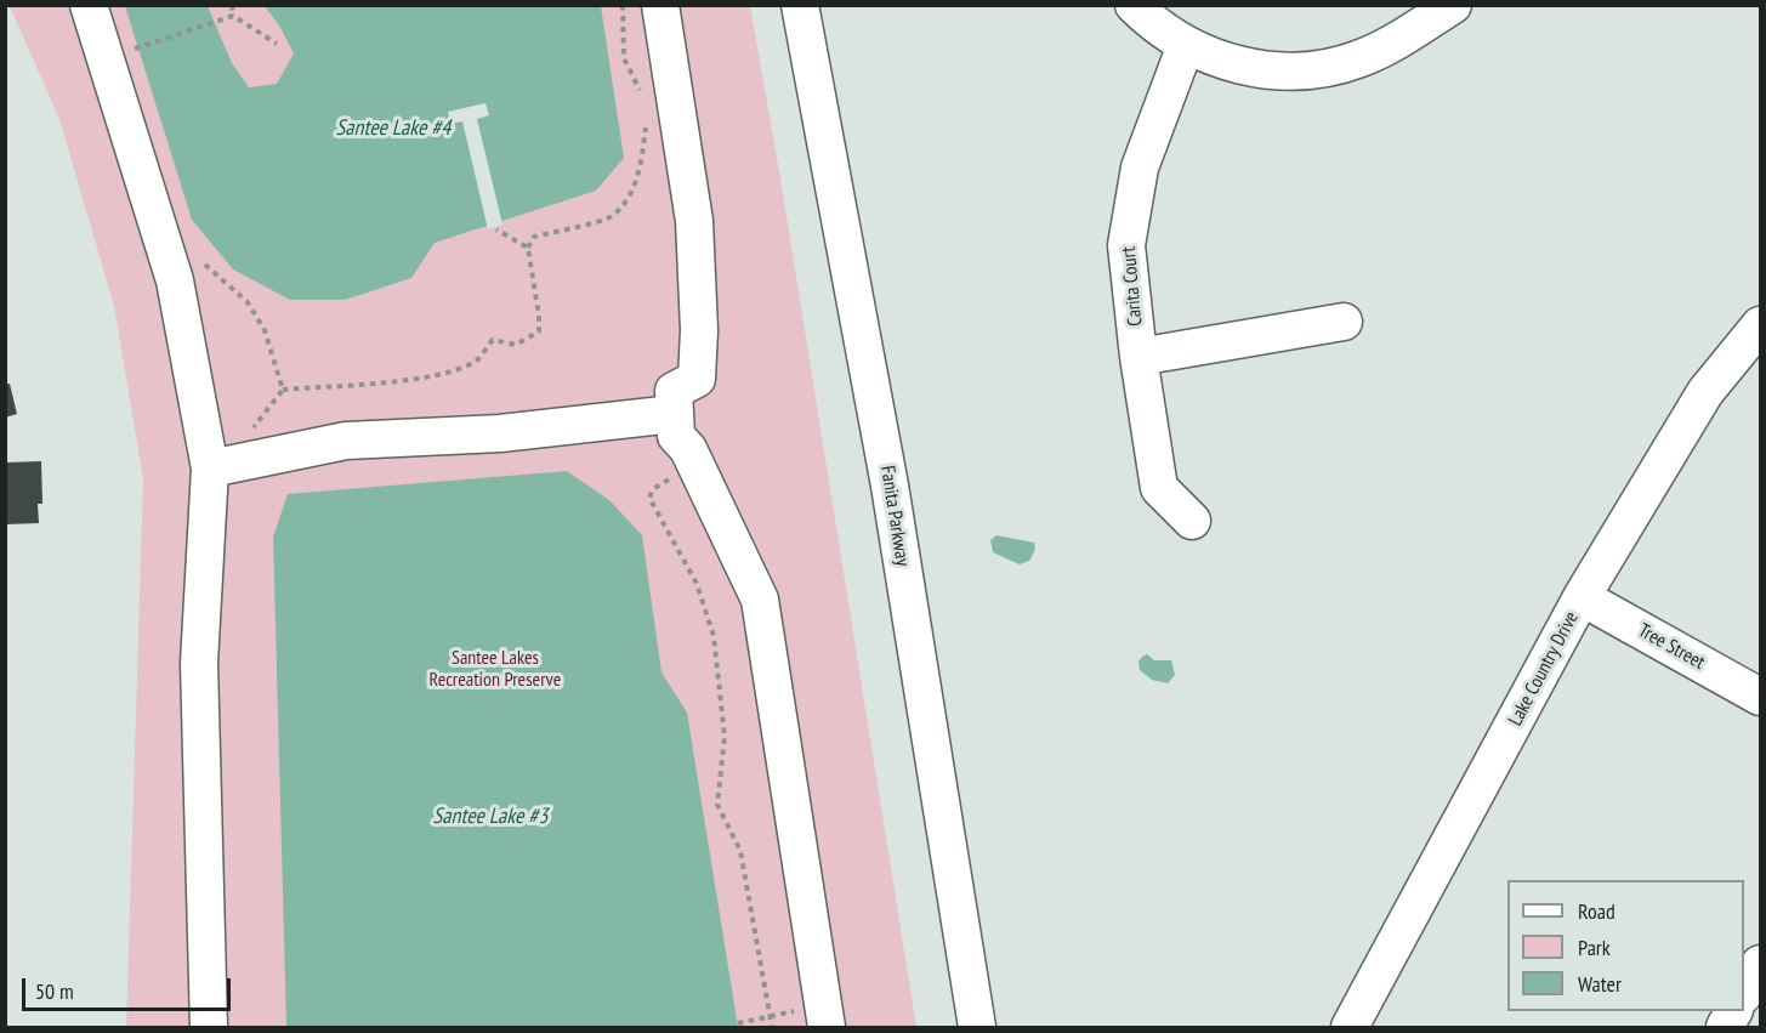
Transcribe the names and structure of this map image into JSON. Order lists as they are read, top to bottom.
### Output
{
  "streets": {
    "street": [
      "Carita Court",
      "Fanita Parkway",
      "Tree Street",
      "Lake Country Drive"
    ]
  },
  "crossings": [
    ["Tree Street", "Lake Country Drive"]
  ],
  "water": ["Santee Lake #4", "Santee Lake #3"],
  "parks": ["Santee Lakes Recreation Preserve"],
  "legend": ["Road", "Park", "Water"],
  "scale_bar": "50 m"
}
